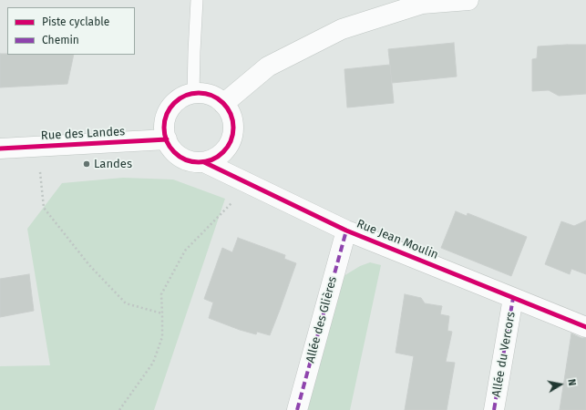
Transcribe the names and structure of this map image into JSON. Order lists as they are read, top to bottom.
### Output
{
  "streets": {
    "street": [
      "Rue des Landes",
      "Rue Jean Moulin",
      "Allée des Glières",
      "Allée du Vercors"
    ]
  },
  "crossings": [
    ["Rue des Landes", "Rue Jean Moulin"],
    ["Rue Jean Moulin", "Allée des Glières"],
    ["Rue Jean Moulin", "Allée du Vercors"]
  ],
  "places": ["Landes"],
  "legend": ["Piste cyclable", "Chemin"],
  "north": "right"
}
